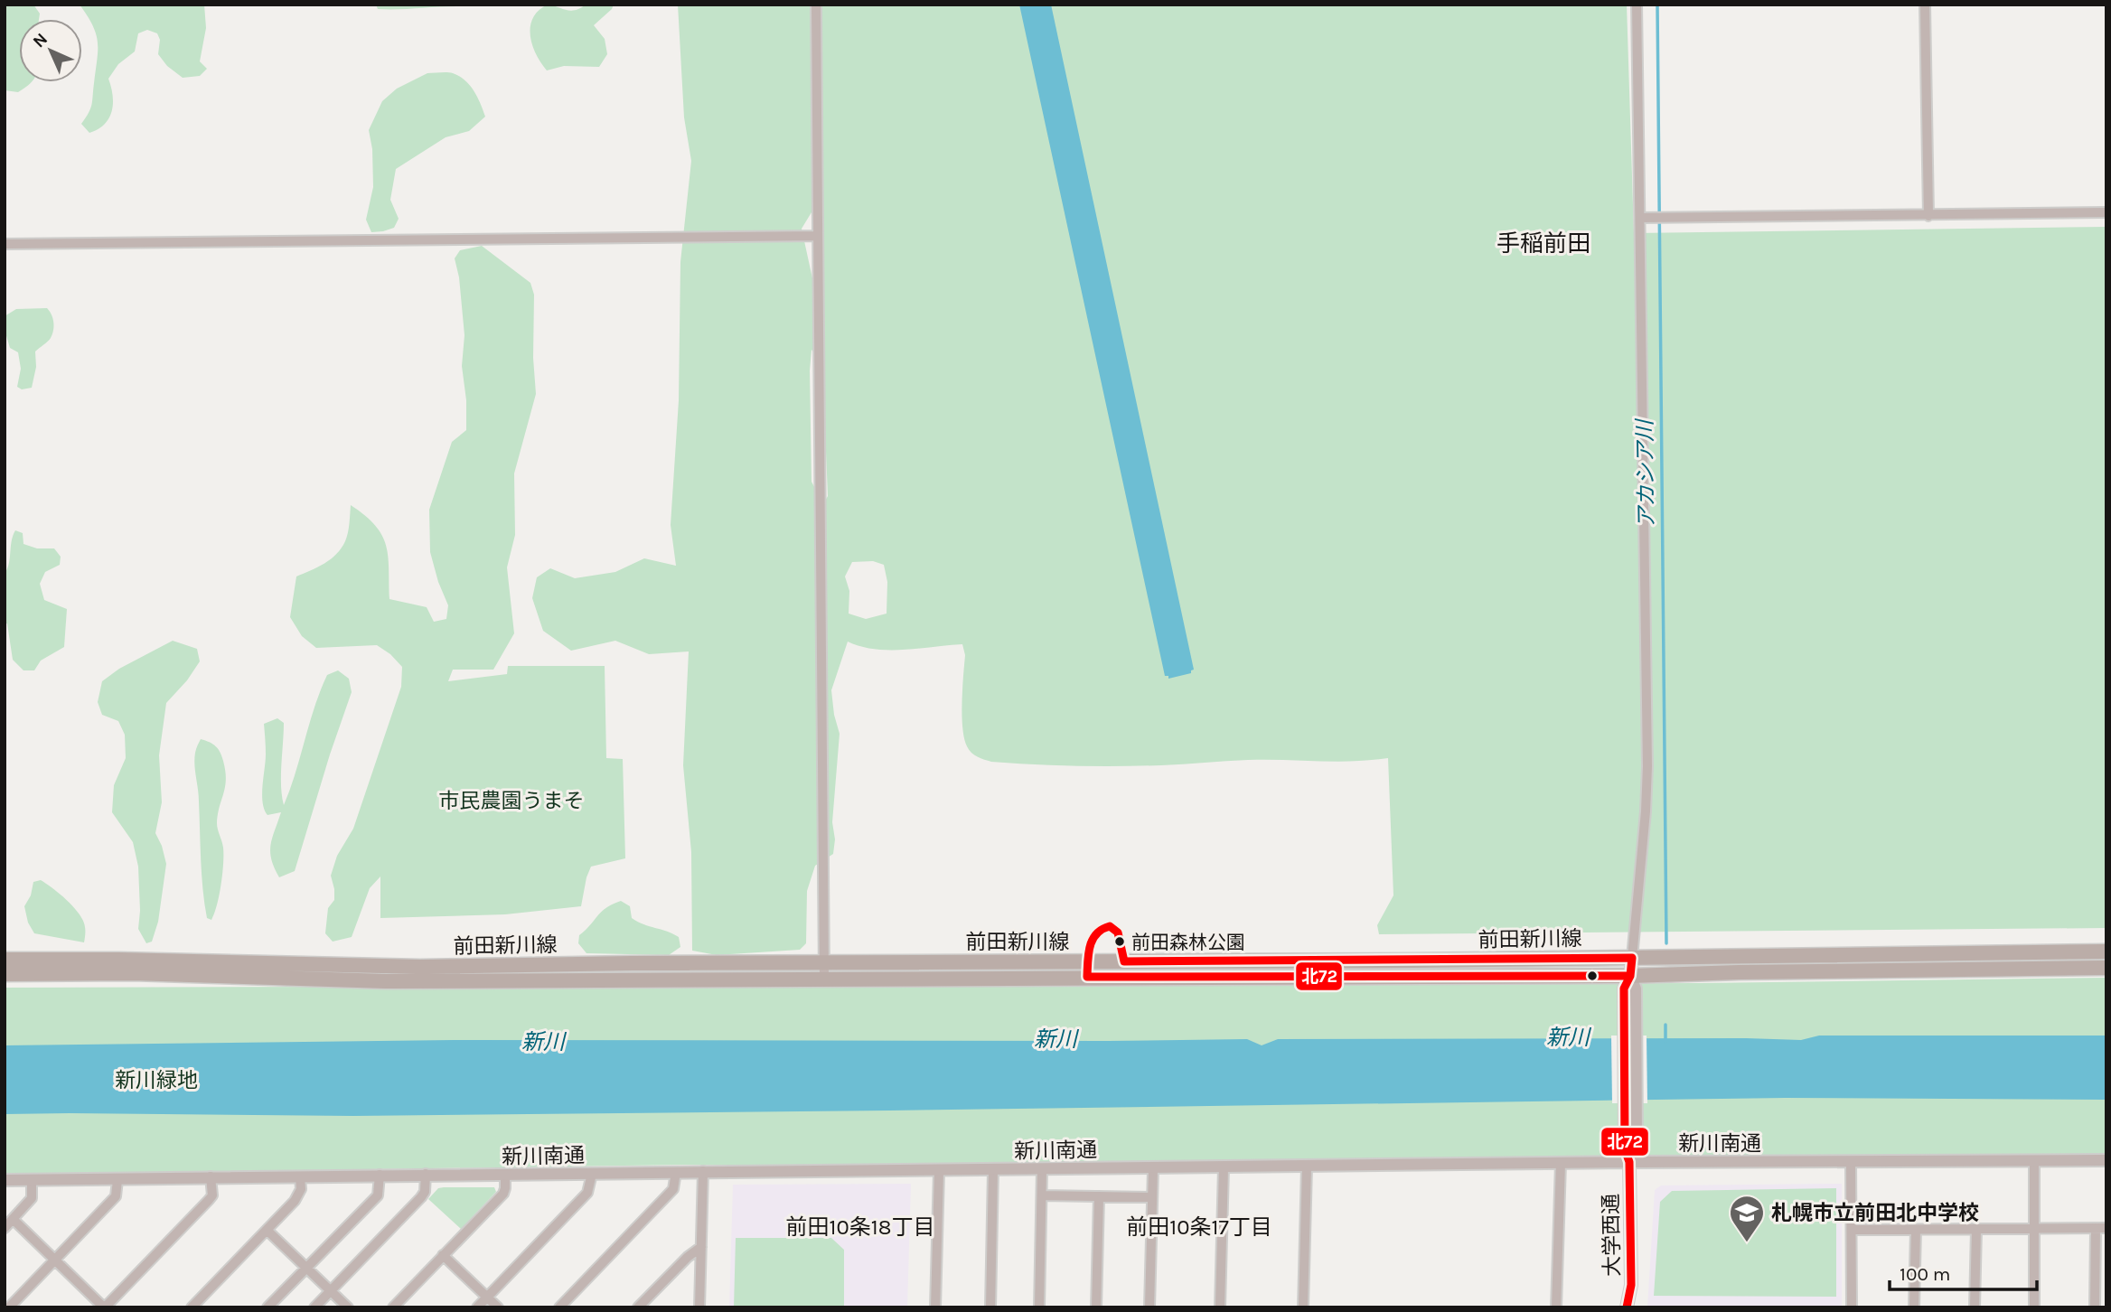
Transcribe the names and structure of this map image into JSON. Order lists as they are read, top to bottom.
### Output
{
  "streets": {
    "main road": ["前田新川線"],
    "street": ["新川南通", "大学西通"]
  },
  "crossings": [
    ["前田新川線", "大学西通"],
    ["新川南通", "大学西通"]
  ],
  "districts": ["手稲前田", "前田10条18丁目", "前田10条17丁目"],
  "water": ["アカシア川", "新川"],
  "parks": ["市民農園うまそ", "新川緑地"],
  "places": {
    "other": ["前田森林公園"],
    "school or university": ["札幌市立前田北中学校"]
  },
  "lines": ["transit line 北72"],
  "scale_bar": "100 m",
  "north": "top left"
}
